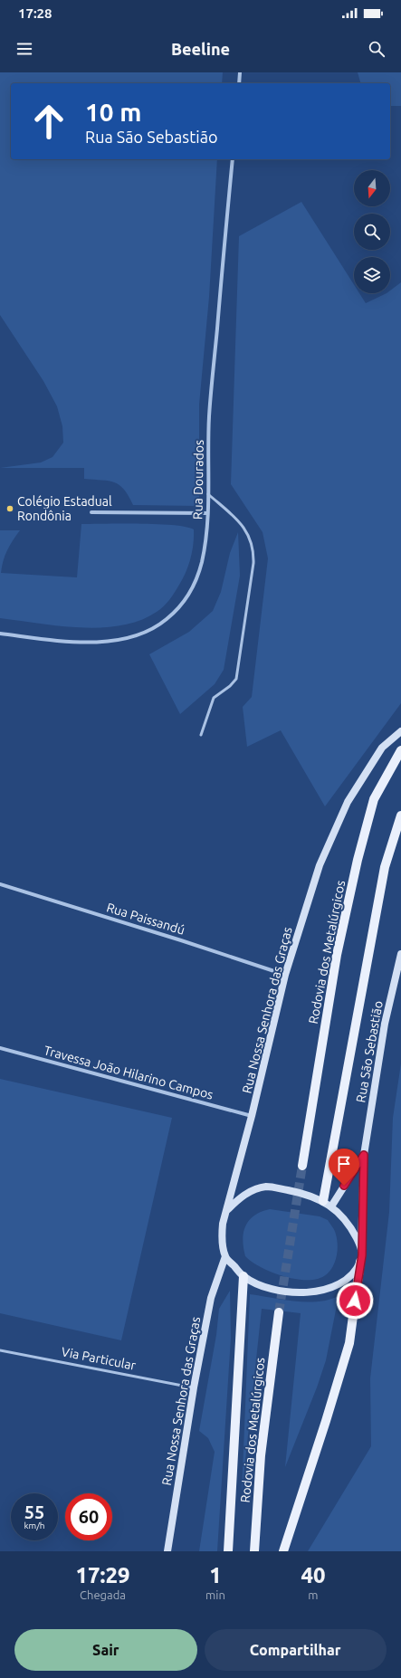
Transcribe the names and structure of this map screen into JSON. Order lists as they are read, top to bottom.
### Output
{
  "streets": {
    "main road": ["Rodovia dos Metalúrgicos"],
    "street": [
      "Rua Dourados",
      "Rua Paissandú",
      "Rua Nossa Senhora das Graças",
      "Rua São Sebastião",
      "Travessa João Hilarino Campos"
    ],
    "lane": ["Via Particular"]
  },
  "crossings": [
    ["Rua Paissandú", "Rua Nossa Senhora das Graças"],
    ["Rua Nossa Senhora das Graças", "Rua São Sebastião"],
    ["Rua Nossa Senhora das Graças", "Travessa João Hilarino Campos"],
    ["Rua Nossa Senhora das Graças", "Via Particular"]
  ],
  "places": ["Colégio Estadual Rondônia"],
  "north": "bottom",
  "page": {
    "status": "17:28",
    "header": "Beeline",
    "turn": ["10 m", "Rua São Sebastião"],
    "speed": "55 km/h",
    "limit": "60",
    "eta": [
      "17:29",
      "Chegada",
      "1",
      "min",
      "40",
      "m"
    ],
    "buttons": ["Sair", "Compartilhar"]
  }
}
